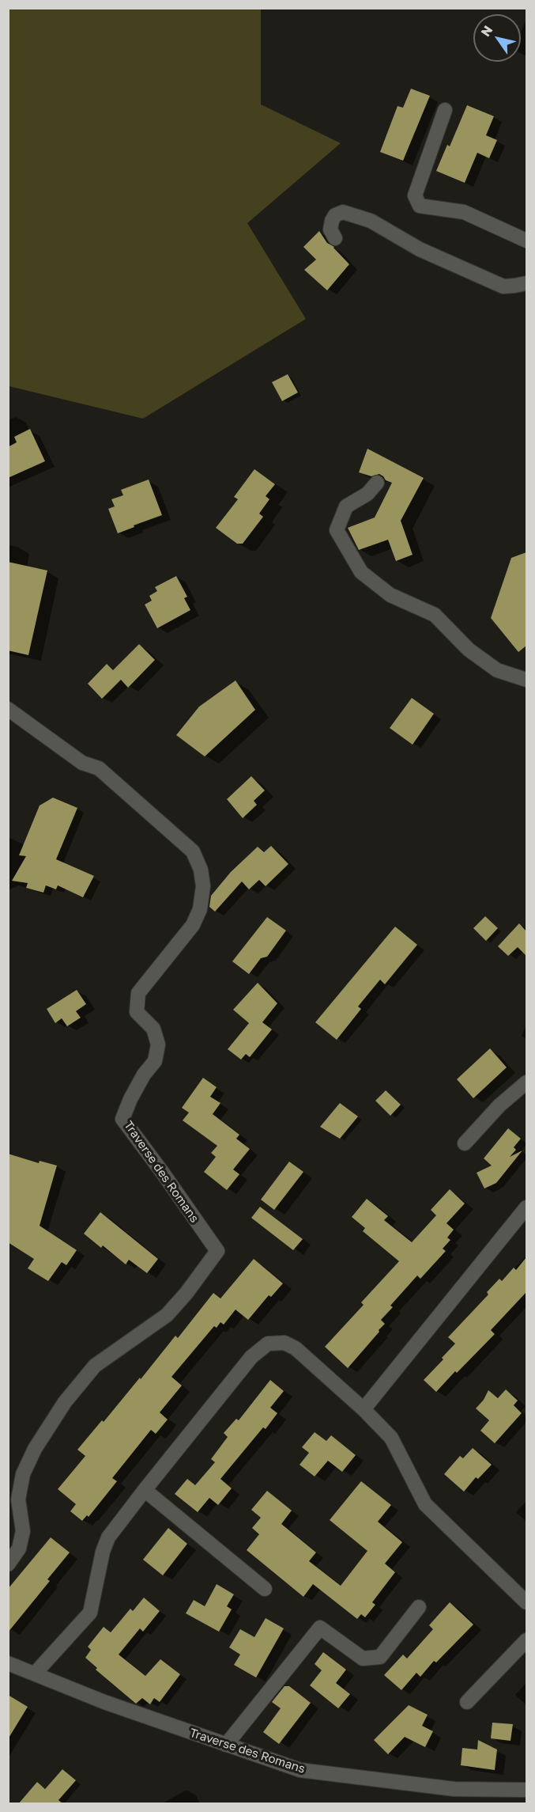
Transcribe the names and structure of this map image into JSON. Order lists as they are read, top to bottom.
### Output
{
  "streets": {
    "street": ["Traverse des Romans"]
  },
  "north": "top left"
}
